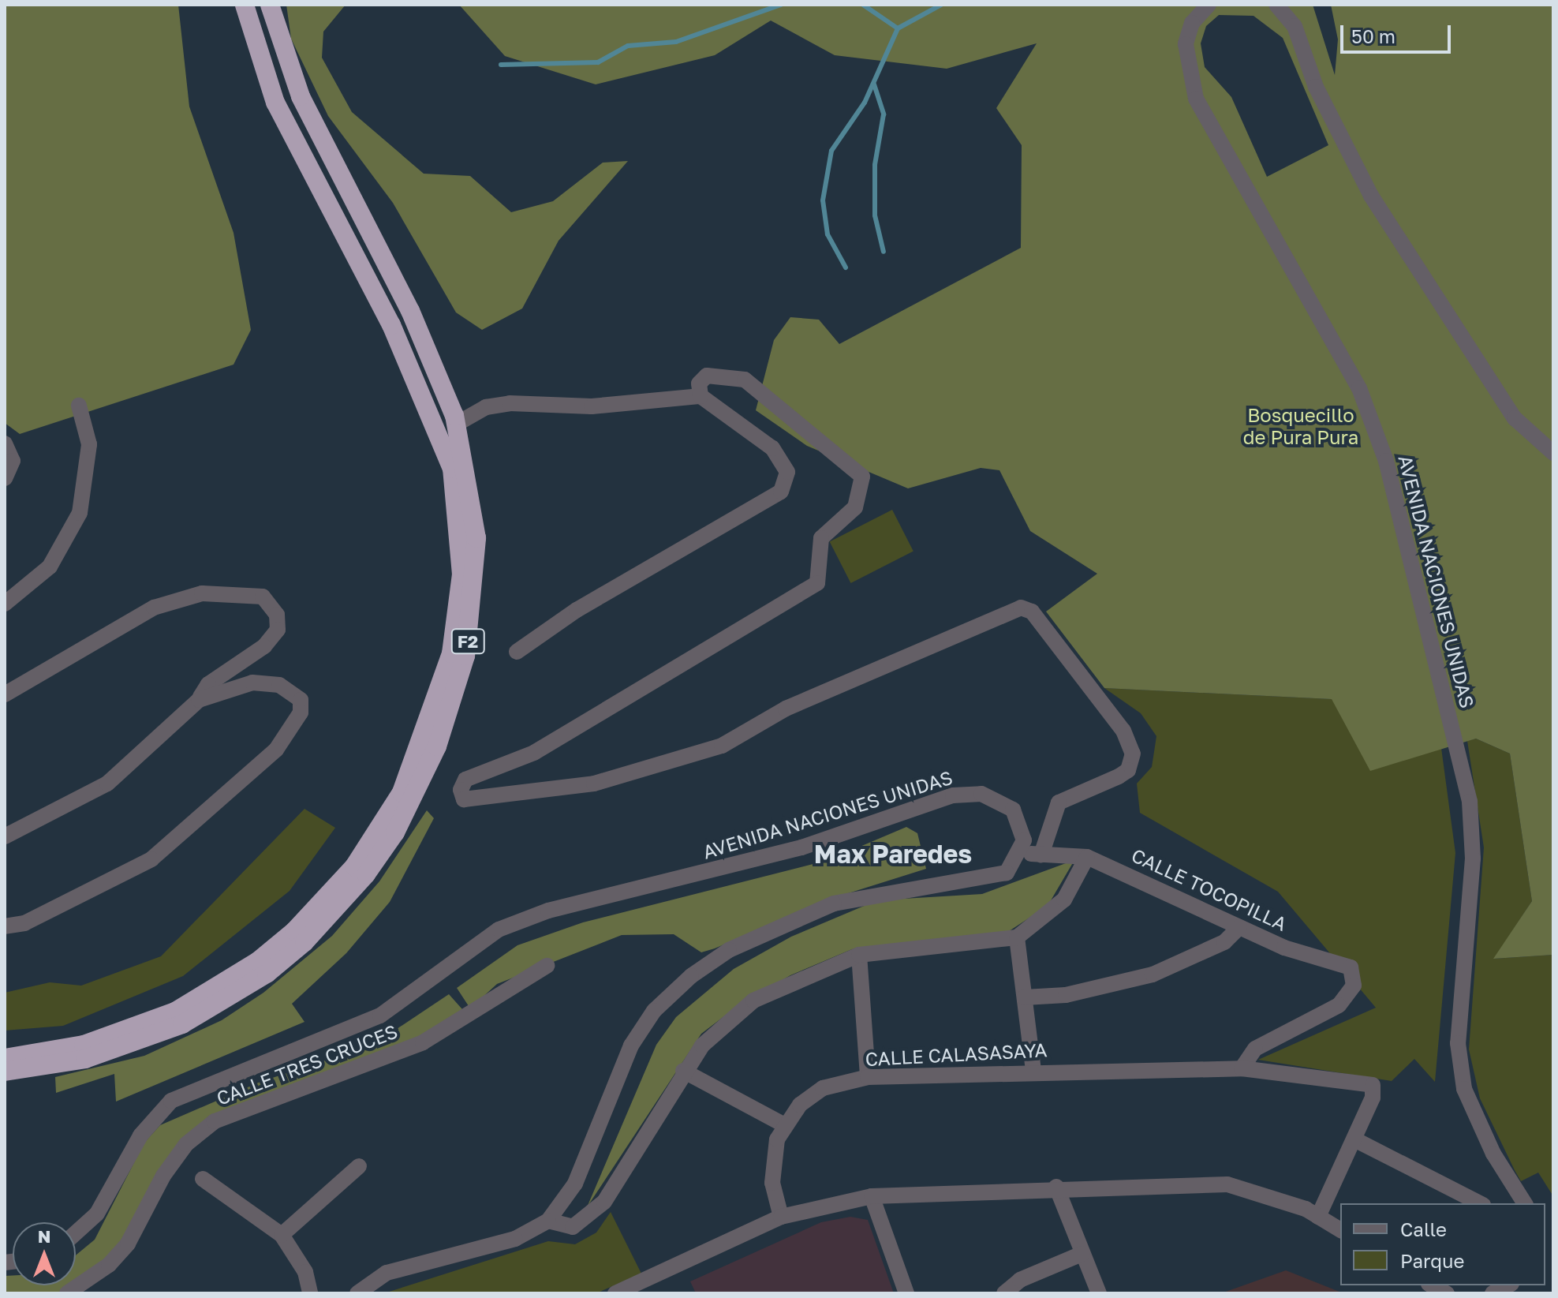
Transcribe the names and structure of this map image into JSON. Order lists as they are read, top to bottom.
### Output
{
  "streets": {
    "highway": ["F2"],
    "street": [
      "AVENIDA NACIONES UNIDAS",
      "CALLE TOCOPILLA",
      "CALLE CALASASAYA",
      "CALLE TRES CRUCES"
    ]
  },
  "crossings": [
    ["AVENIDA NACIONES UNIDAS", "CALLE TOCOPILLA"],
    ["CALLE TOCOPILLA", "CALLE CALASASAYA"]
  ],
  "districts": ["Max Paredes"],
  "parks": ["Bosquecillo de Pura Pura"],
  "legend": ["Calle", "Parque"],
  "scale_bar": "50 m",
  "north": "top"
}
